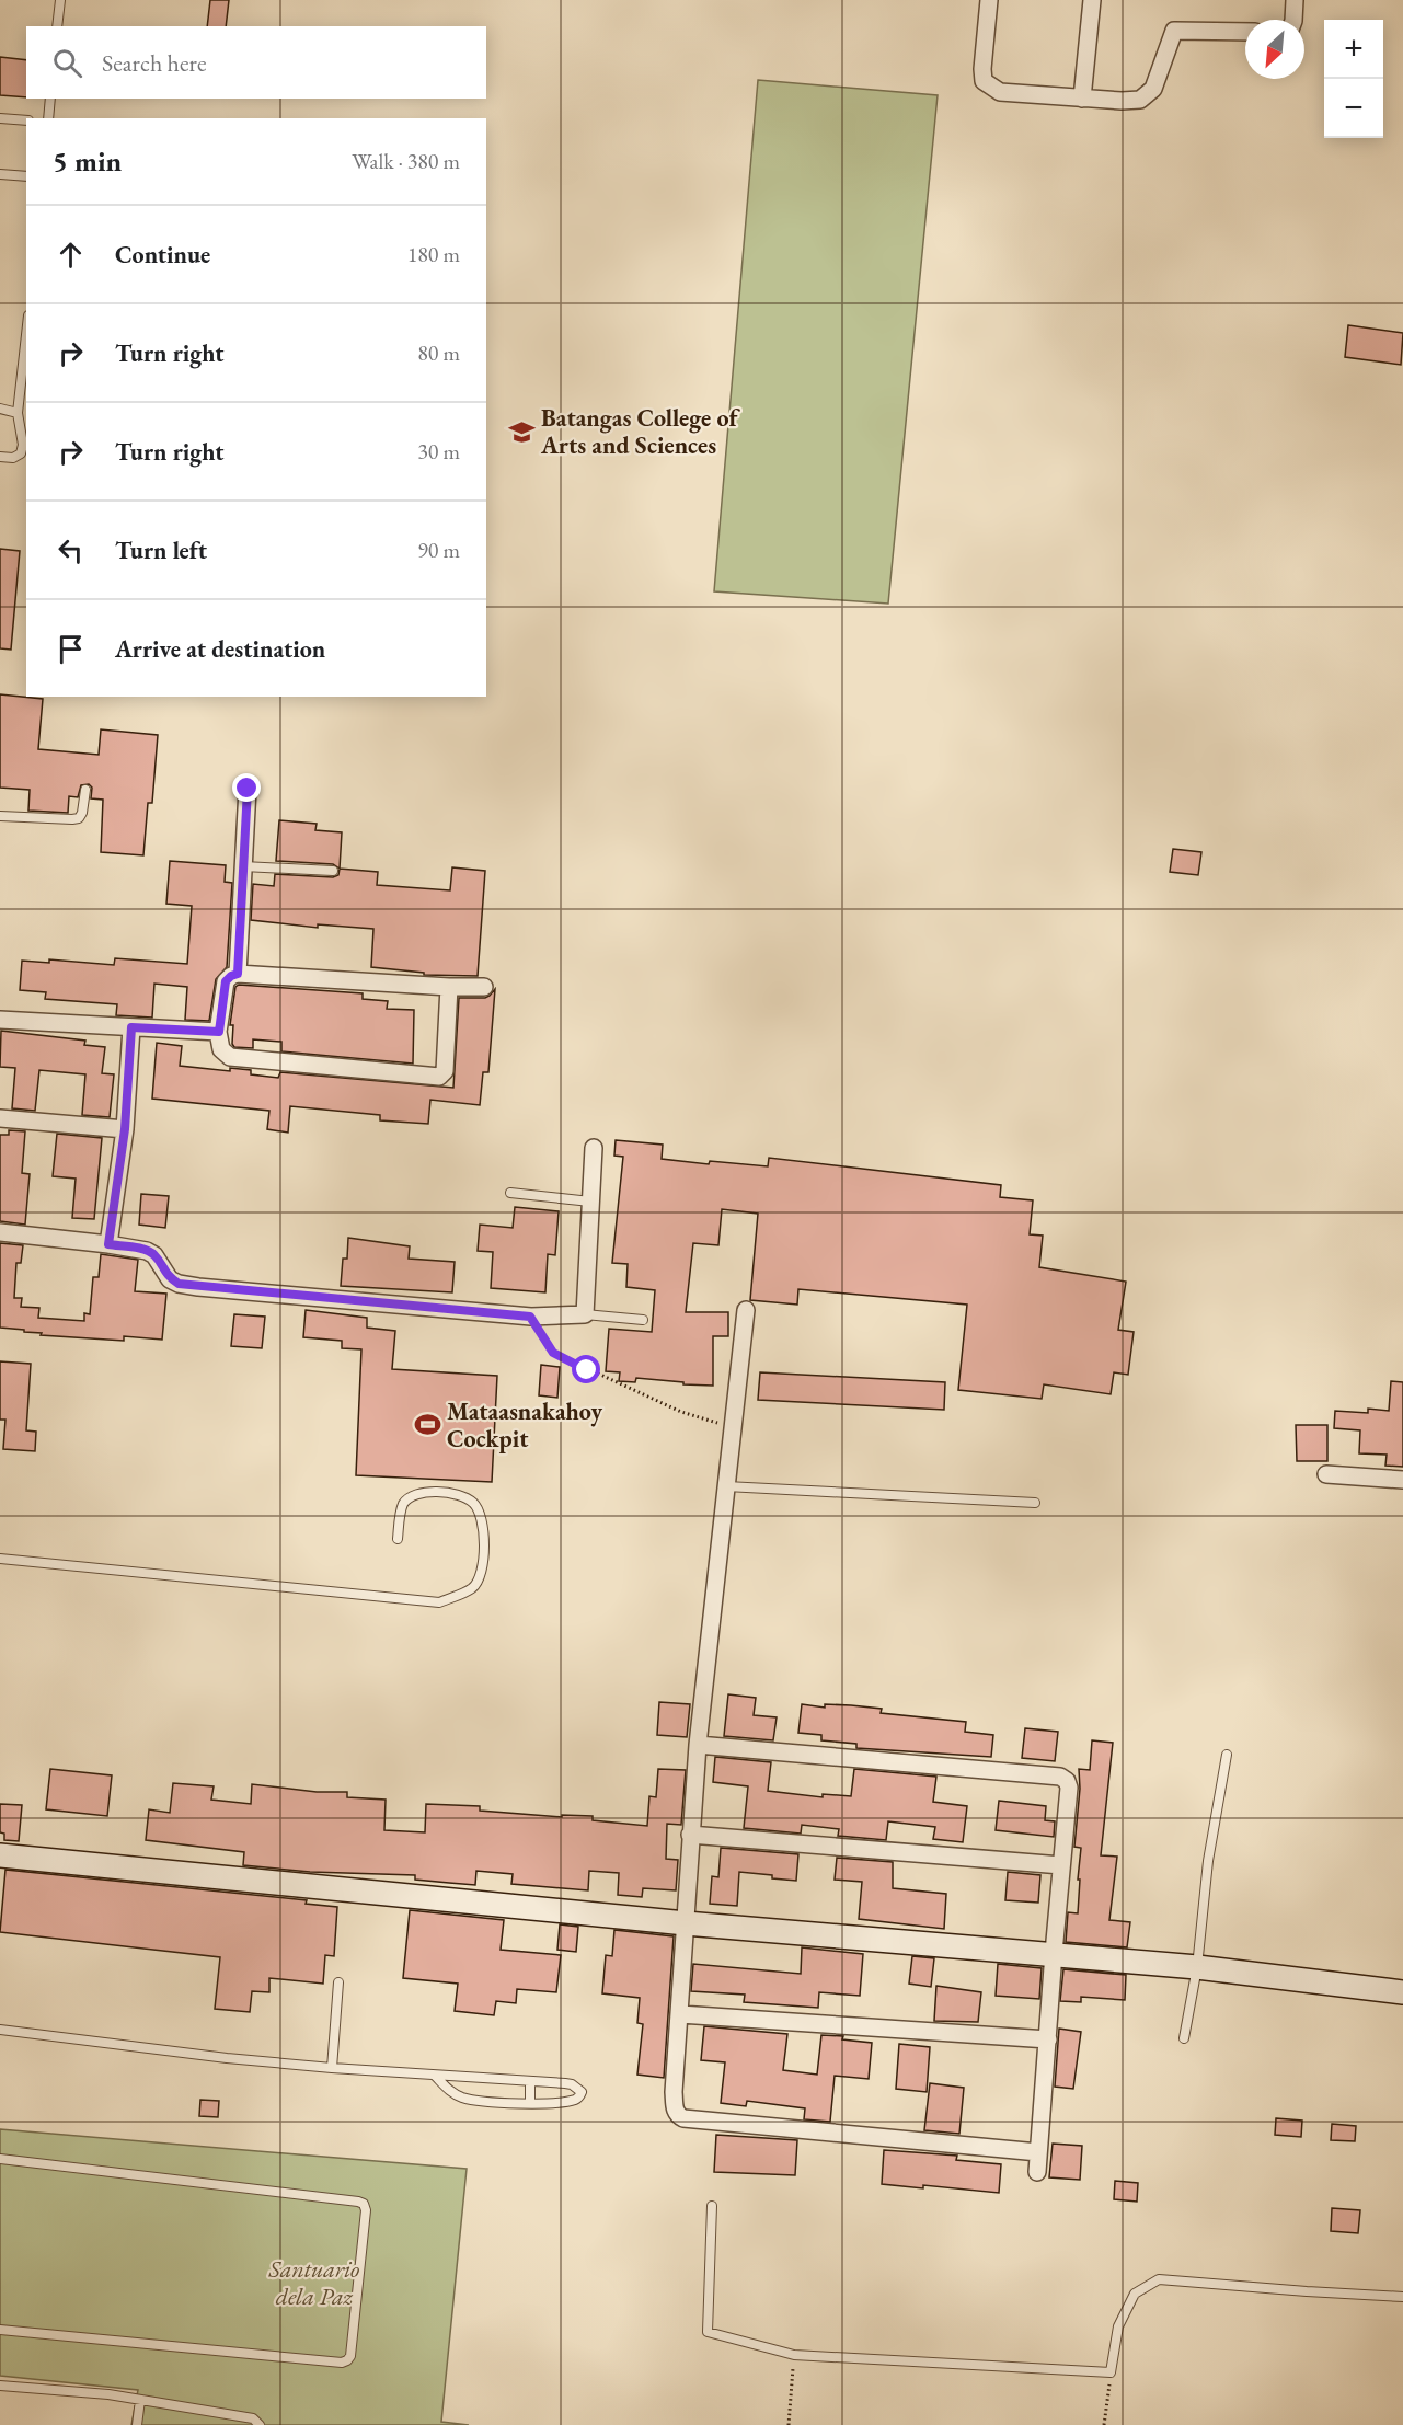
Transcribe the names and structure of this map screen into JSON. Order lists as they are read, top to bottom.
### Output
{
  "parks": ["Santuario dela Paz"],
  "places": {
    "school or university": ["Batangas College of Arts and Sciences"],
    "sports": ["Mataasnakahoy Cockpit"]
  },
  "north": "bottom left",
  "page": {
    "map_buttons": ["+", "−"],
    "search": "Search here",
    "heading": ["5 min", "Walk · 380 m"],
    "list": [
      ["Continue", "180 m"],
      ["Turn right", "80 m"],
      ["Turn right", "30 m"],
      ["Turn left", "90 m"],
      "Arrive at destination"
    ]
  }
}
